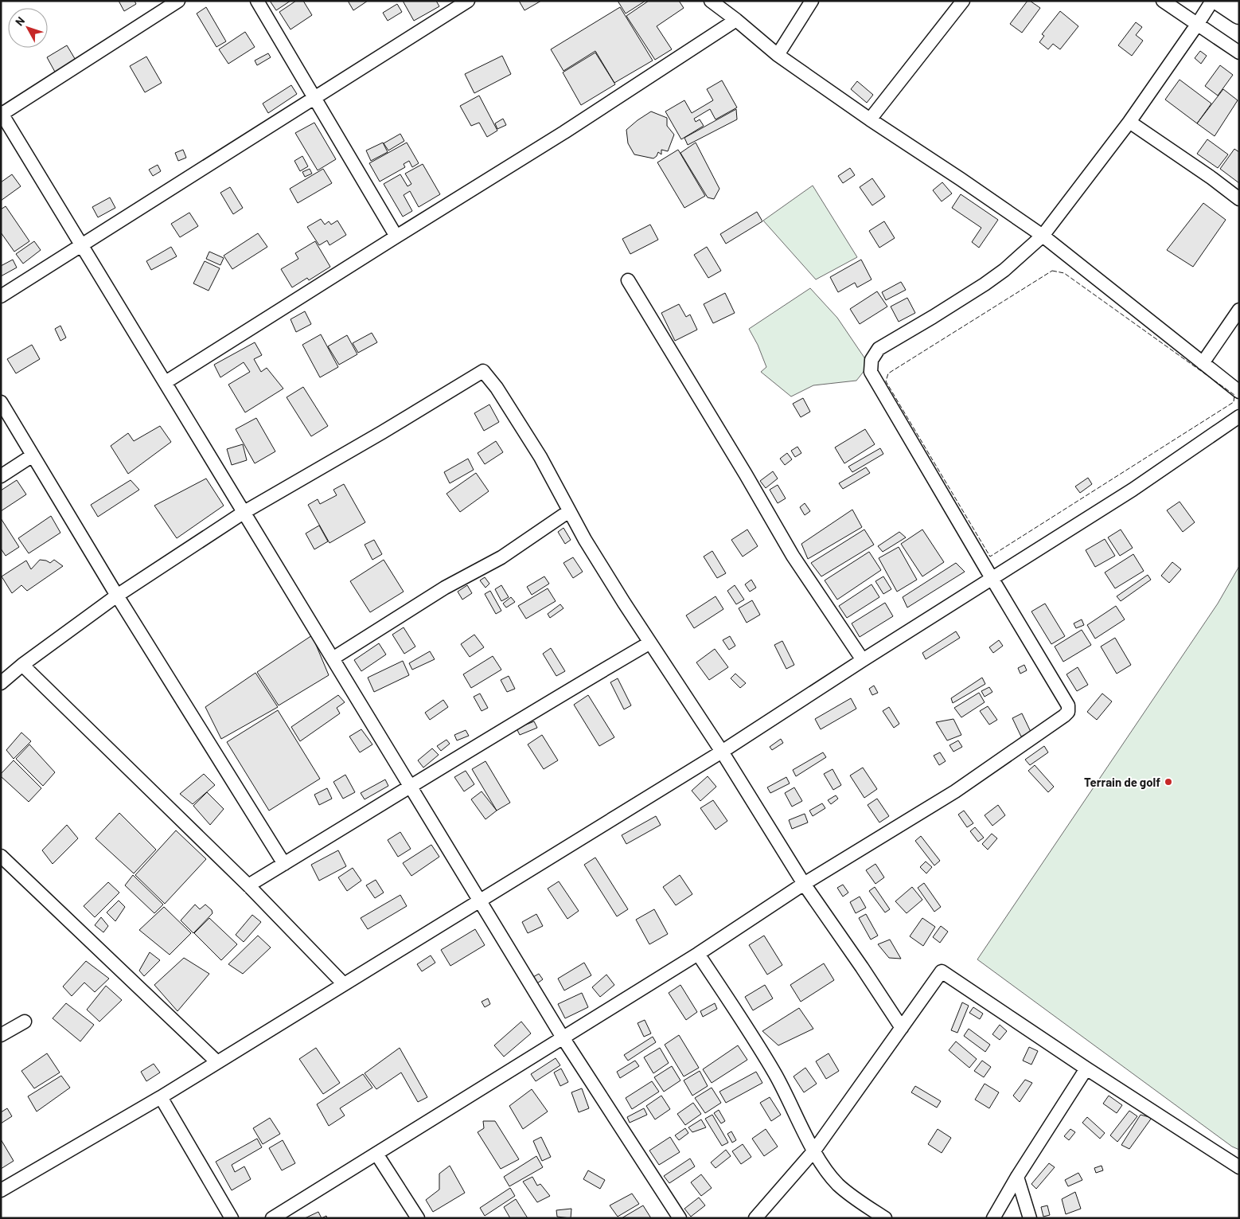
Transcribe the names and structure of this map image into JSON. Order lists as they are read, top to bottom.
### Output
{
  "places": ["Terrain de golf"],
  "north": "top left"
}
